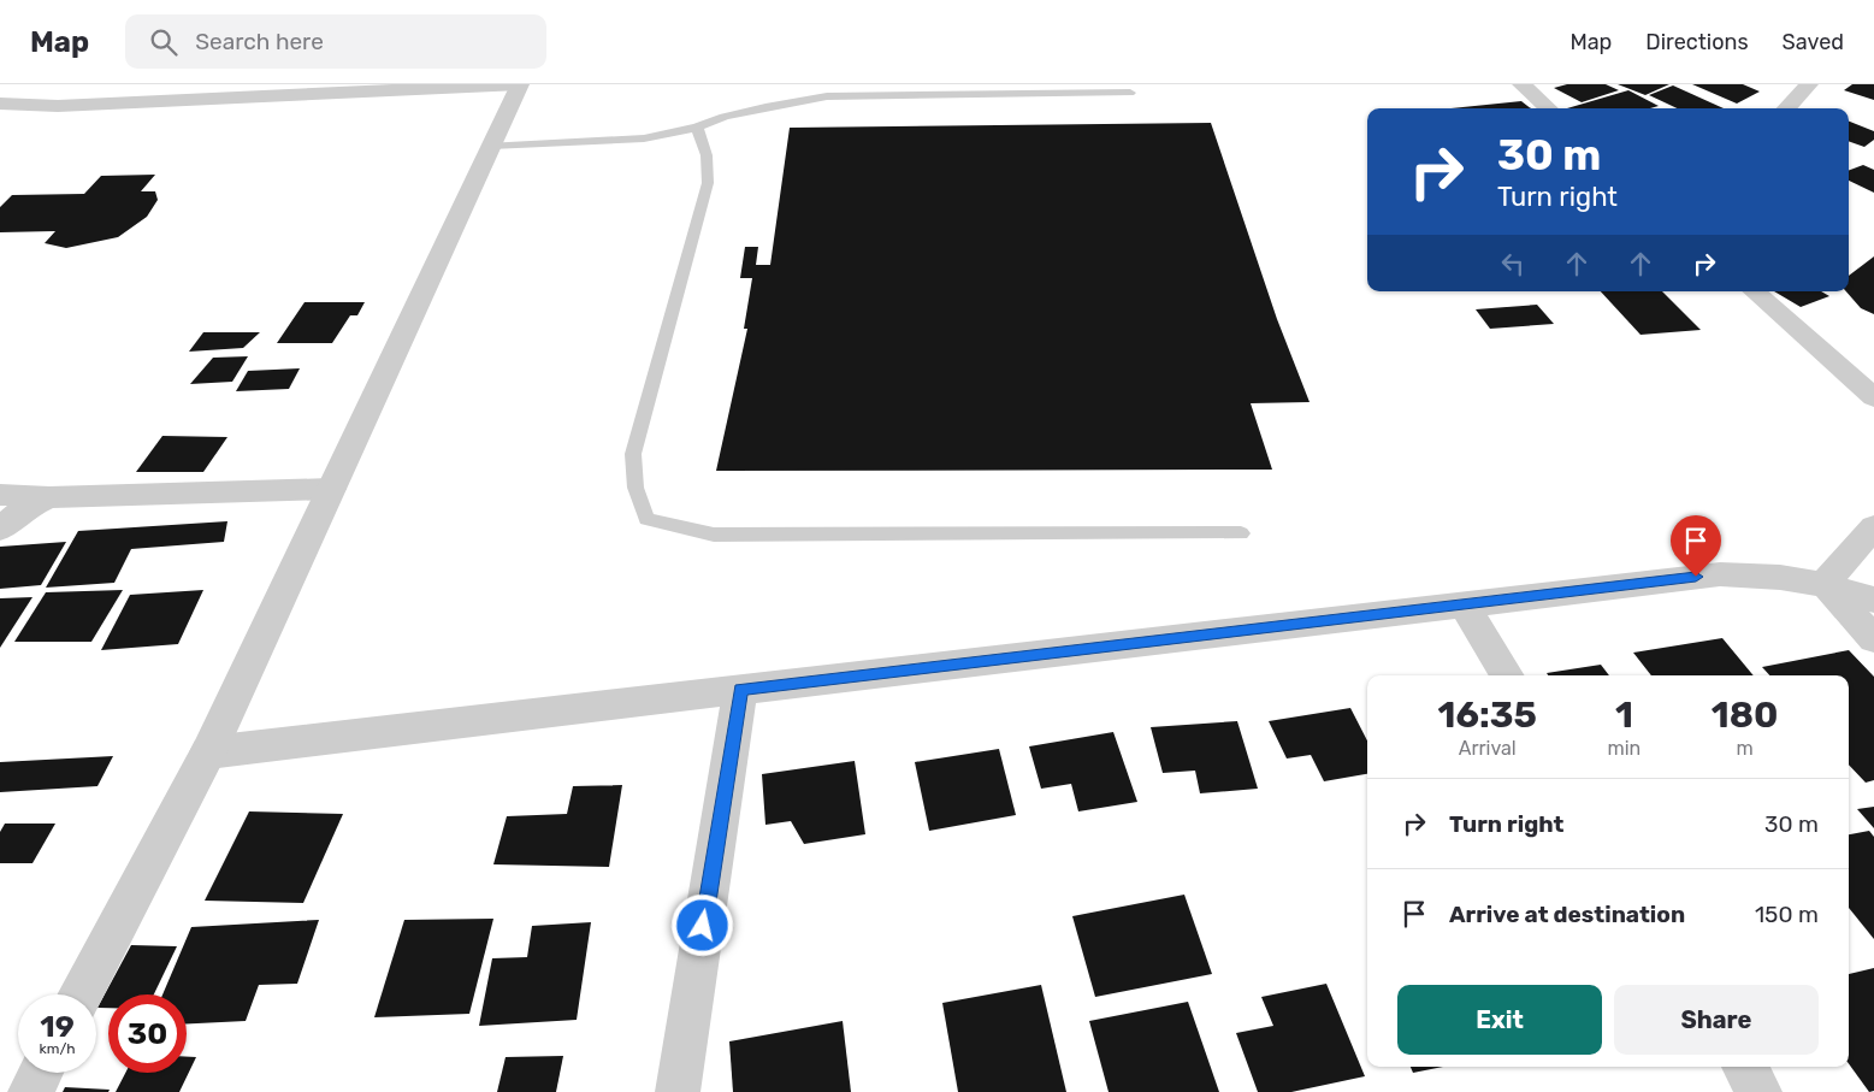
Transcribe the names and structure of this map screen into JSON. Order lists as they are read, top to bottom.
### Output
{
  "page": {
    "header": "Map",
    "search": "Search here",
    "nav": ["Map", "Directions", "Saved"],
    "turn": ["30 m", "Turn right"],
    "eta": [
      "16:35",
      "Arrival",
      "1",
      "min",
      "180",
      "m"
    ],
    "list": [
      {
        "name": "Turn right",
        "value": "30 m"
      },
      {
        "name": "Arrive at destination",
        "value": "150 m"
      }
    ],
    "buttons": ["Exit", "Share"],
    "speed": "19 km/h",
    "limit": "30"
  }
}
